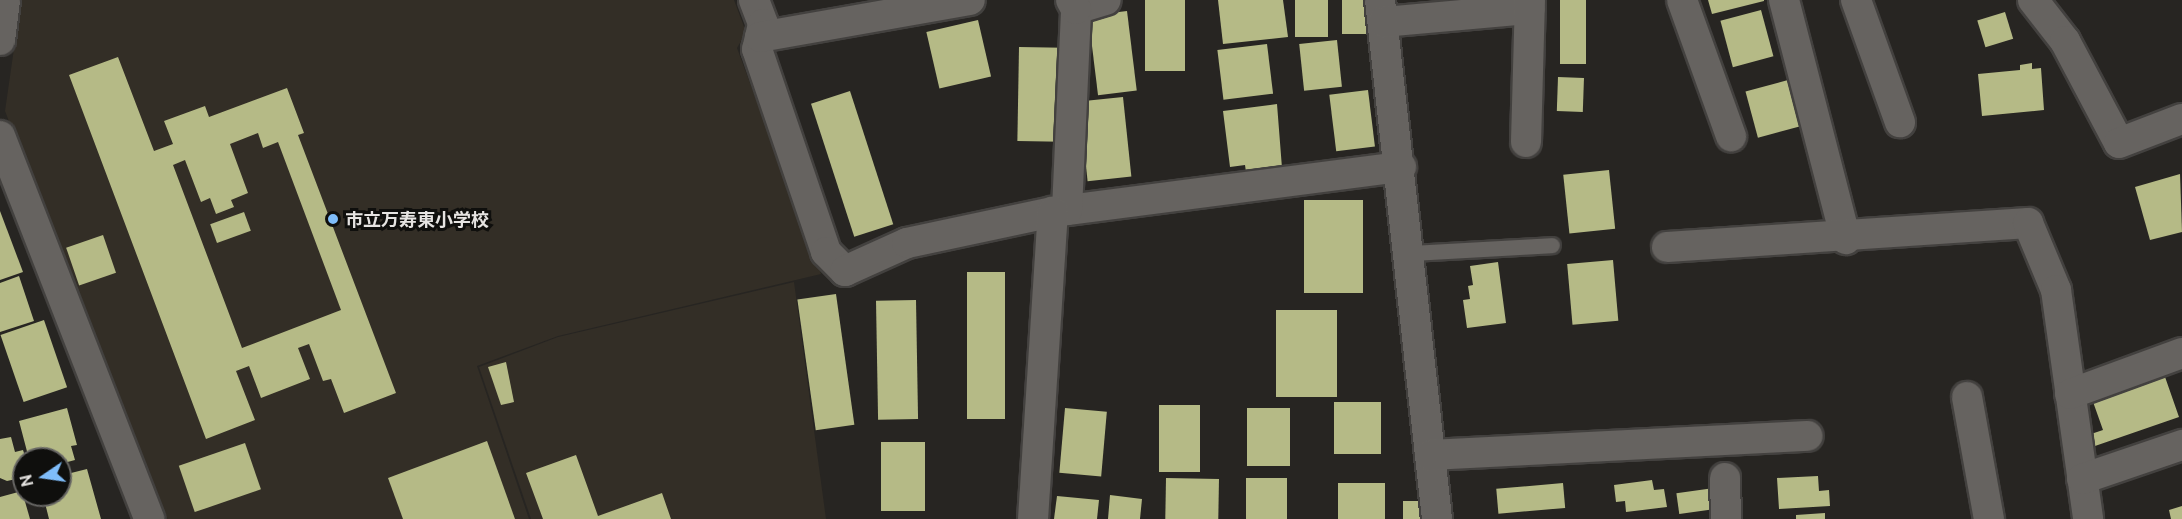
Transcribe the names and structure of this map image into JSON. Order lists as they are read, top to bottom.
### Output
{
  "places": ["市立万寿東小学校"],
  "north": "left"
}
